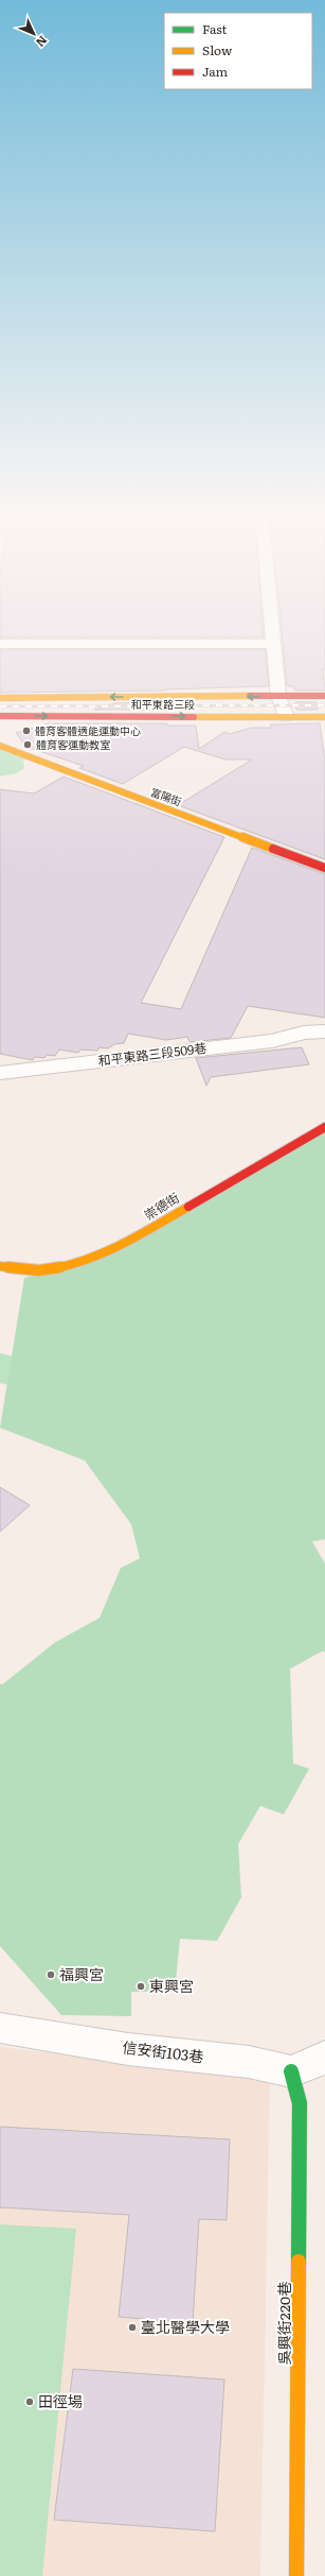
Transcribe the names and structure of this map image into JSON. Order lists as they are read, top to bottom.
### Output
{
  "streets": {
    "street": [
      "和平東路三段",
      "富陽街",
      "和平東路三段509巷",
      "崇德街",
      "信安街103巷",
      "吳興街220巷"
    ]
  },
  "crossings": [
    ["信安街103巷", "吳興街220巷"]
  ],
  "places": [
    "體育客體適能運動中心",
    "體育客運動教室",
    "福興宮",
    "東興宮",
    "臺北醫學大學",
    "田徑場"
  ],
  "legend": ["Fast", "Slow", "Jam"],
  "north": "bottom right"
}
